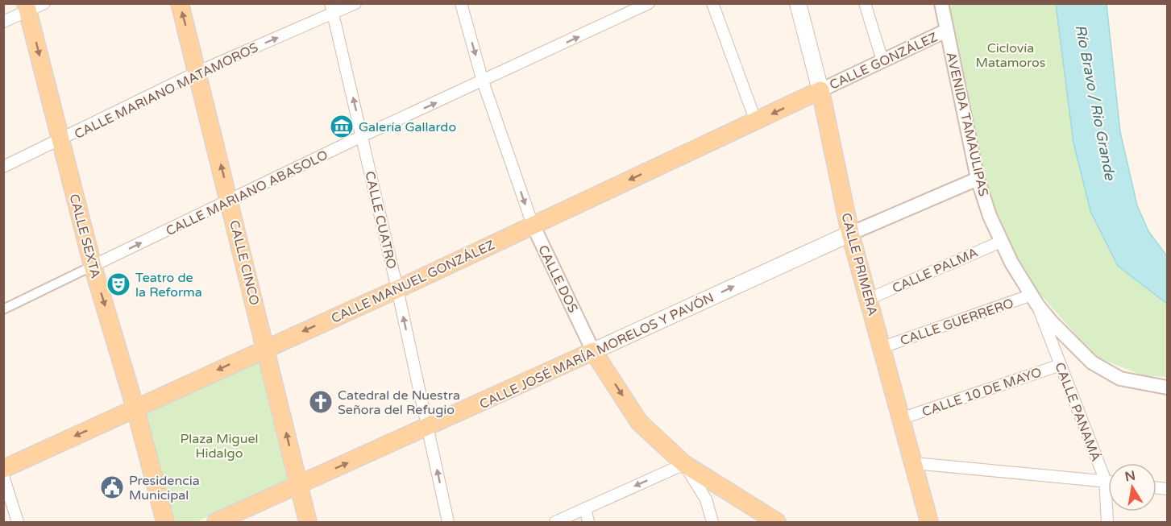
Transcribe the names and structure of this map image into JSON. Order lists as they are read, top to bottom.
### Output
{
  "streets": {
    "main road": [
      "CALLE SEXTA",
      "CALLE CINCO",
      "CALLE PRIMERA",
      "CALLE DOS",
      "CALLE MANUEL GONZÁLEZ",
      "CALLE JOSÉ MARÍA MORELOS Y PAVÓN"
    ],
    "street": [
      "CALLE GONZÁLEZ",
      "CALLE MARIANO MATAMOROS",
      "AVENIDA TAMAULIPAS",
      "CALLE MARIANO ABASOLO",
      "CALLE CUATRO",
      "CALLE PALMA",
      "CALLE GUERRERO",
      "CALLE 10 DE MAYO",
      "CALLE PANAMÁ"
    ]
  },
  "crossings": [
    ["CALLE GONZÁLEZ", "AVENIDA TAMAULIPAS"],
    ["CALLE GONZÁLEZ", "CALLE PRIMERA"],
    ["CALLE GONZÁLEZ", "CALLE MANUEL GONZÁLEZ"],
    ["CALLE MARIANO MATAMOROS", "CALLE CUATRO"],
    ["CALLE MARIANO MATAMOROS", "CALLE SEXTA"],
    ["CALLE MARIANO MATAMOROS", "CALLE CINCO"],
    ["AVENIDA TAMAULIPAS", "CALLE PALMA"],
    ["AVENIDA TAMAULIPAS", "CALLE GUERRERO"],
    ["AVENIDA TAMAULIPAS", "CALLE JOSÉ MARÍA MORELOS Y PAVÓN"],
    ["AVENIDA TAMAULIPAS", "CALLE PANAMÁ"],
    ["CALLE MARIANO ABASOLO", "CALLE CUATRO"],
    ["CALLE MARIANO ABASOLO", "CALLE SEXTA"],
    ["CALLE MARIANO ABASOLO", "CALLE CINCO"],
    ["CALLE MARIANO ABASOLO", "CALLE DOS"],
    ["CALLE CUATRO", "CALLE MANUEL GONZÁLEZ"],
    ["CALLE CUATRO", "CALLE JOSÉ MARÍA MORELOS Y PAVÓN"],
    ["CALLE SEXTA", "CALLE MANUEL GONZÁLEZ"],
    ["CALLE CINCO", "CALLE MANUEL GONZÁLEZ"],
    ["CALLE CINCO", "CALLE JOSÉ MARÍA MORELOS Y PAVÓN"],
    ["CALLE PRIMERA", "CALLE PALMA"],
    ["CALLE PRIMERA", "CALLE MANUEL GONZÁLEZ"],
    ["CALLE PRIMERA", "CALLE GUERRERO"],
    ["CALLE PRIMERA", "CALLE JOSÉ MARÍA MORELOS Y PAVÓN"],
    ["CALLE PRIMERA", "CALLE 10 DE MAYO"],
    ["CALLE DOS", "CALLE MANUEL GONZÁLEZ"],
    ["CALLE DOS", "CALLE JOSÉ MARÍA MORELOS Y PAVÓN"],
    ["CALLE GUERRERO", "CALLE PANAMÁ"],
    ["CALLE 10 DE MAYO", "CALLE PANAMÁ"]
  ],
  "one_way": [
    "CALLE MARIANO MATAMOROS",
    "CALLE MARIANO ABASOLO",
    "CALLE CUATRO",
    "CALLE SEXTA",
    "CALLE CINCO",
    "CALLE DOS",
    "CALLE MANUEL GONZÁLEZ",
    "CALLE JOSÉ MARÍA MORELOS Y PAVÓN"
  ],
  "water": ["Río Bravo / Rio Grande"],
  "parks": ["Ciclovía Matamoros", "Plaza Miguel Hidalgo"],
  "places": {
    "museum": ["Galería Gallardo"],
    "theatre": ["Teatro de la Reforma"],
    "church": ["Catedral de Nuestra Señora del Refugio"],
    "public building": ["Presidencia Municipal"]
  },
  "north": "top"
}
